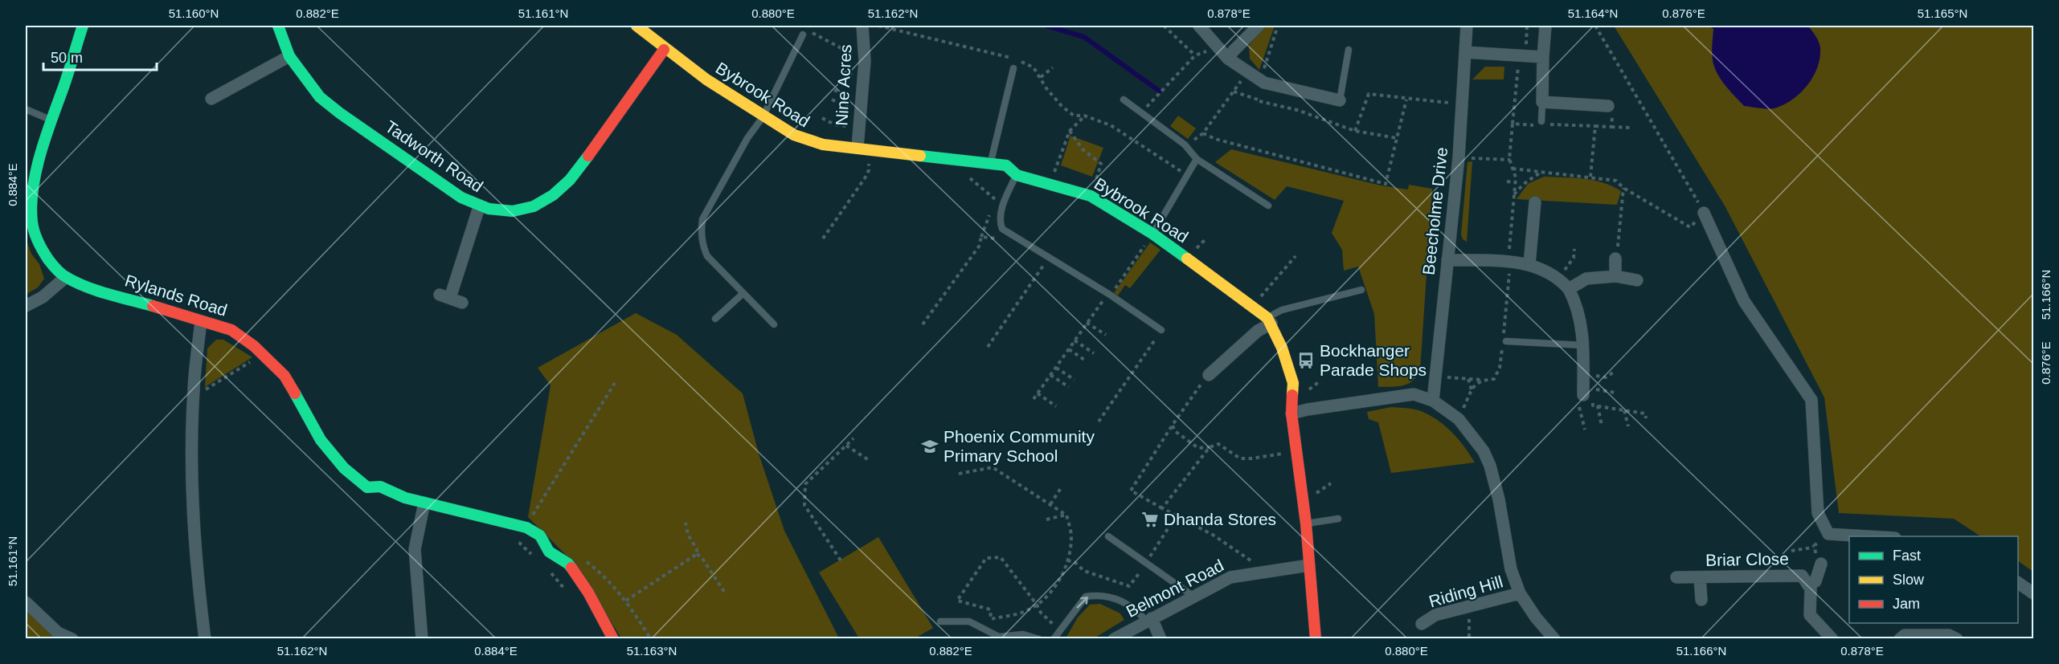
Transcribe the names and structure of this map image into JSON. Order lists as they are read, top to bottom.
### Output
{
  "streets": {
    "street": [
      "Nine Acres",
      "Bybrook Road",
      "Tadworth Road",
      "Beecholme Drive",
      "Rylands Road",
      "Briar Close",
      "Belmont Road",
      "Riding Hill"
    ]
  },
  "crossings": [
    ["Nine Acres", "Bybrook Road"],
    ["Bybrook Road", "Tadworth Road"]
  ],
  "places": {
    "bus stop": ["Bockhanger Parade Shops"],
    "school or university": ["Phoenix Community Primary School"],
    "supermarket": ["Dhanda Stores"]
  },
  "legend": ["Fast", "Slow", "Jam"],
  "scale_bar": "50 m",
  "coordinates": [
    "51.160°N",
    "0.882°E",
    "51.161°N",
    "0.880°E",
    "51.162°N",
    "0.878°E",
    "51.164°N",
    "0.876°E",
    "51.165°N",
    "0.884°E",
    "51.166°N",
    "51.163°N"
  ]
}
